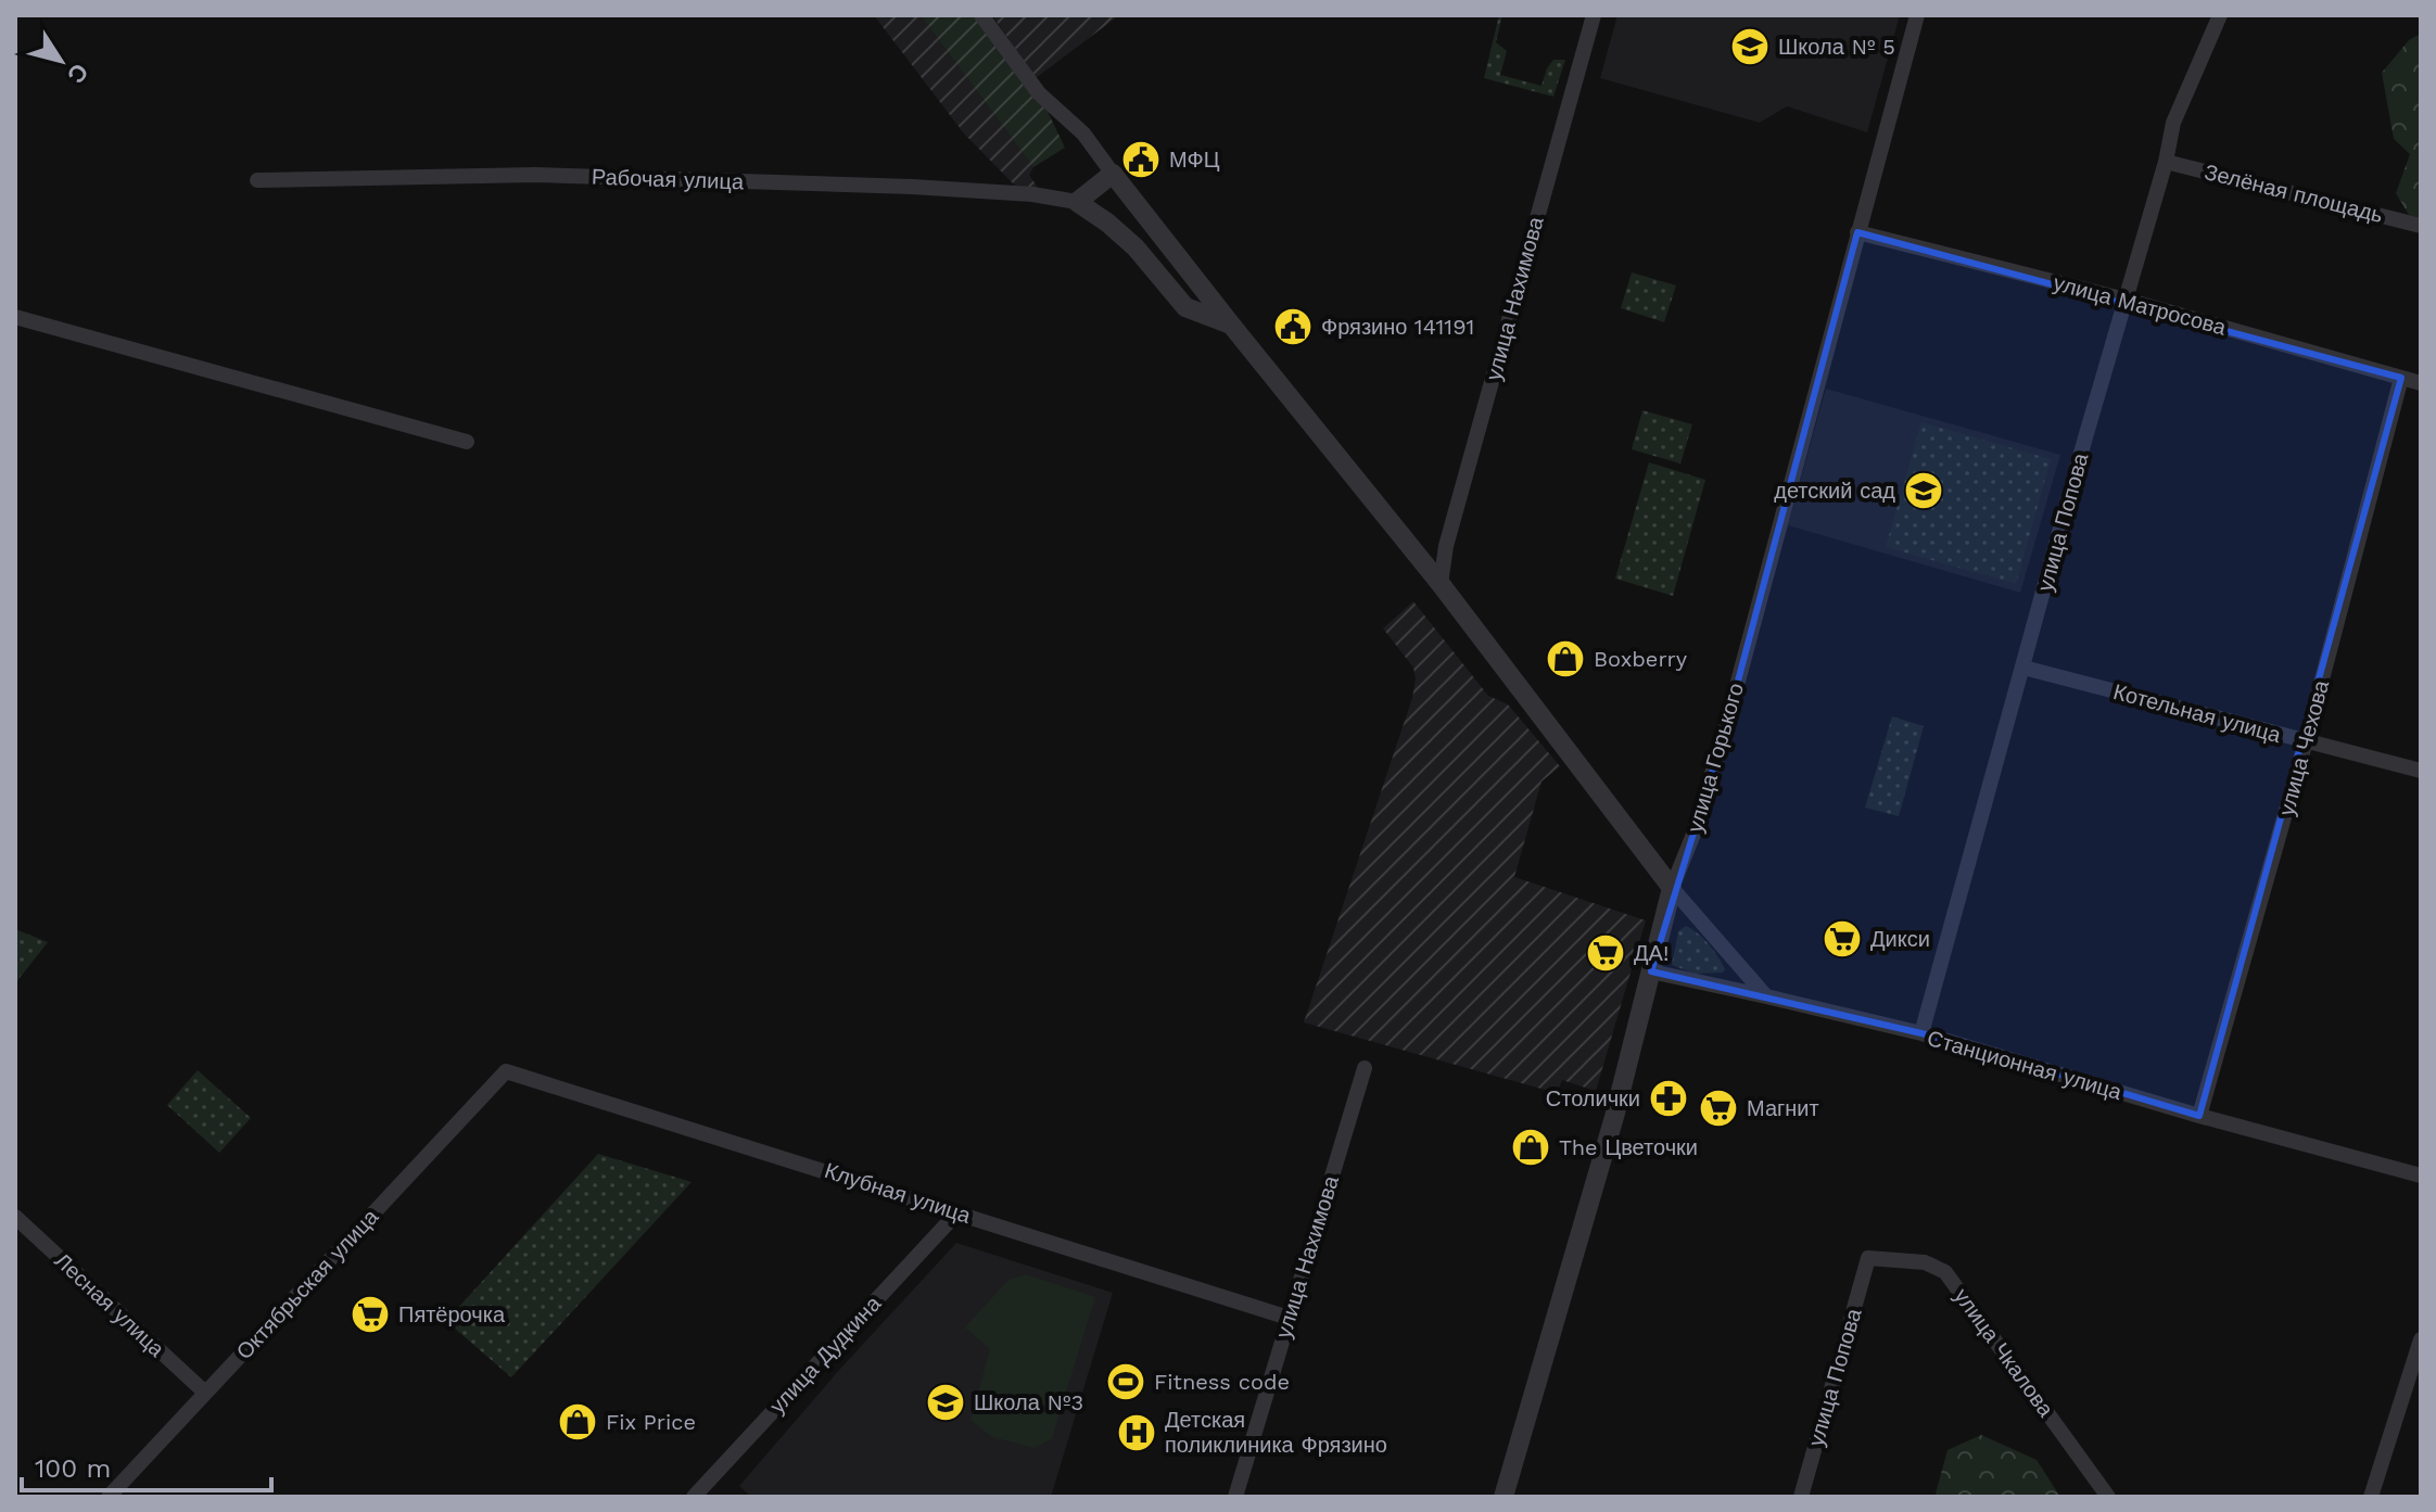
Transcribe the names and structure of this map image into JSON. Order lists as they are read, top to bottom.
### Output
{
  "streets": {
    "street": [
      "Рабочая улица",
      "Зелёная площадь",
      "улица Нахимова",
      "улица Матросова",
      "улица Попова",
      "Котельная улица",
      "улица Чехова",
      "улица Горького",
      "Станционная улица",
      "Клубная улица",
      "Октябрьская улица",
      "Лесная улица",
      "улица Чкалова",
      "улица Дудкина"
    ]
  },
  "crossings": [
    ["Зелёная площадь", "улица Попова"],
    ["улица Нахимова", "Клубная улица"],
    ["улица Матросова", "улица Попова"],
    ["улица Матросова", "улица Чехова"],
    ["улица Матросова", "улица Горького"],
    ["улица Попова", "Котельная улица"],
    ["улица Попова", "Станционная улица"],
    ["улица Попова", "улица Чкалова"],
    ["Котельная улица", "улица Чехова"],
    ["улица Чехова", "Станционная улица"],
    ["улица Горького", "Станционная улица"],
    ["Клубная улица", "Октябрьская улица"],
    ["Клубная улица", "улица Дудкина"],
    ["Октябрьская улица", "Лесная улица"]
  ],
  "places": {
    "school or university": ["Школа № 5", "детский сад", "Школа №3"],
    "public building": ["МФЦ", "Фрязино 141191"],
    "shop": ["Boxberry", "The Цветочки", "Fix Price"],
    "supermarket": [
      "Дикси",
      "ДА!",
      "Магнит",
      "Пятёрочка"
    ],
    "pharmacy": ["Столички"],
    "sports": ["Fitness code"],
    "hospital": ["Детская поликлиника Фрязино"]
  },
  "scale_bar": "100 m",
  "north": "bottom right"
}
